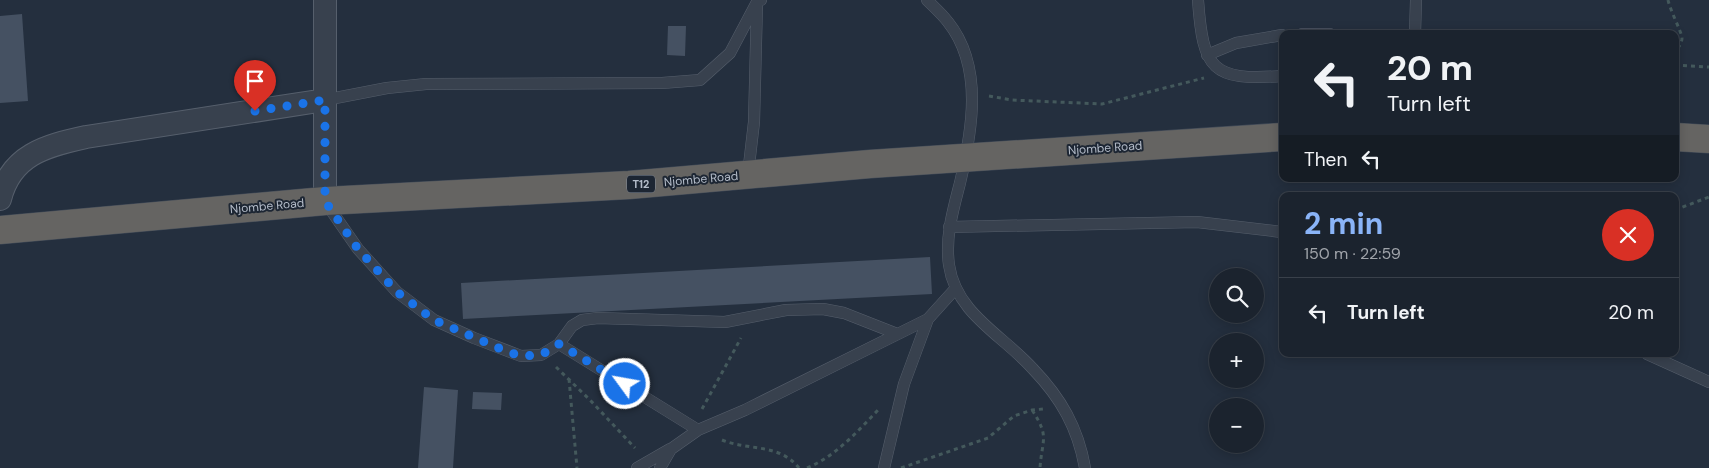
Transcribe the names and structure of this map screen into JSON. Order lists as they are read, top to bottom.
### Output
{
  "streets": {
    "highway": ["Njombe Road", "T12"]
  },
  "page": {
    "turn": ["20 m", "Turn left"],
    "then": "Then",
    "heading": ["2 min", "150 m · 22:59"],
    "map_buttons": ["+", "−"],
    "list": [
      {
        "name": "Turn left",
        "value": "20 m"
      }
    ]
  }
}
